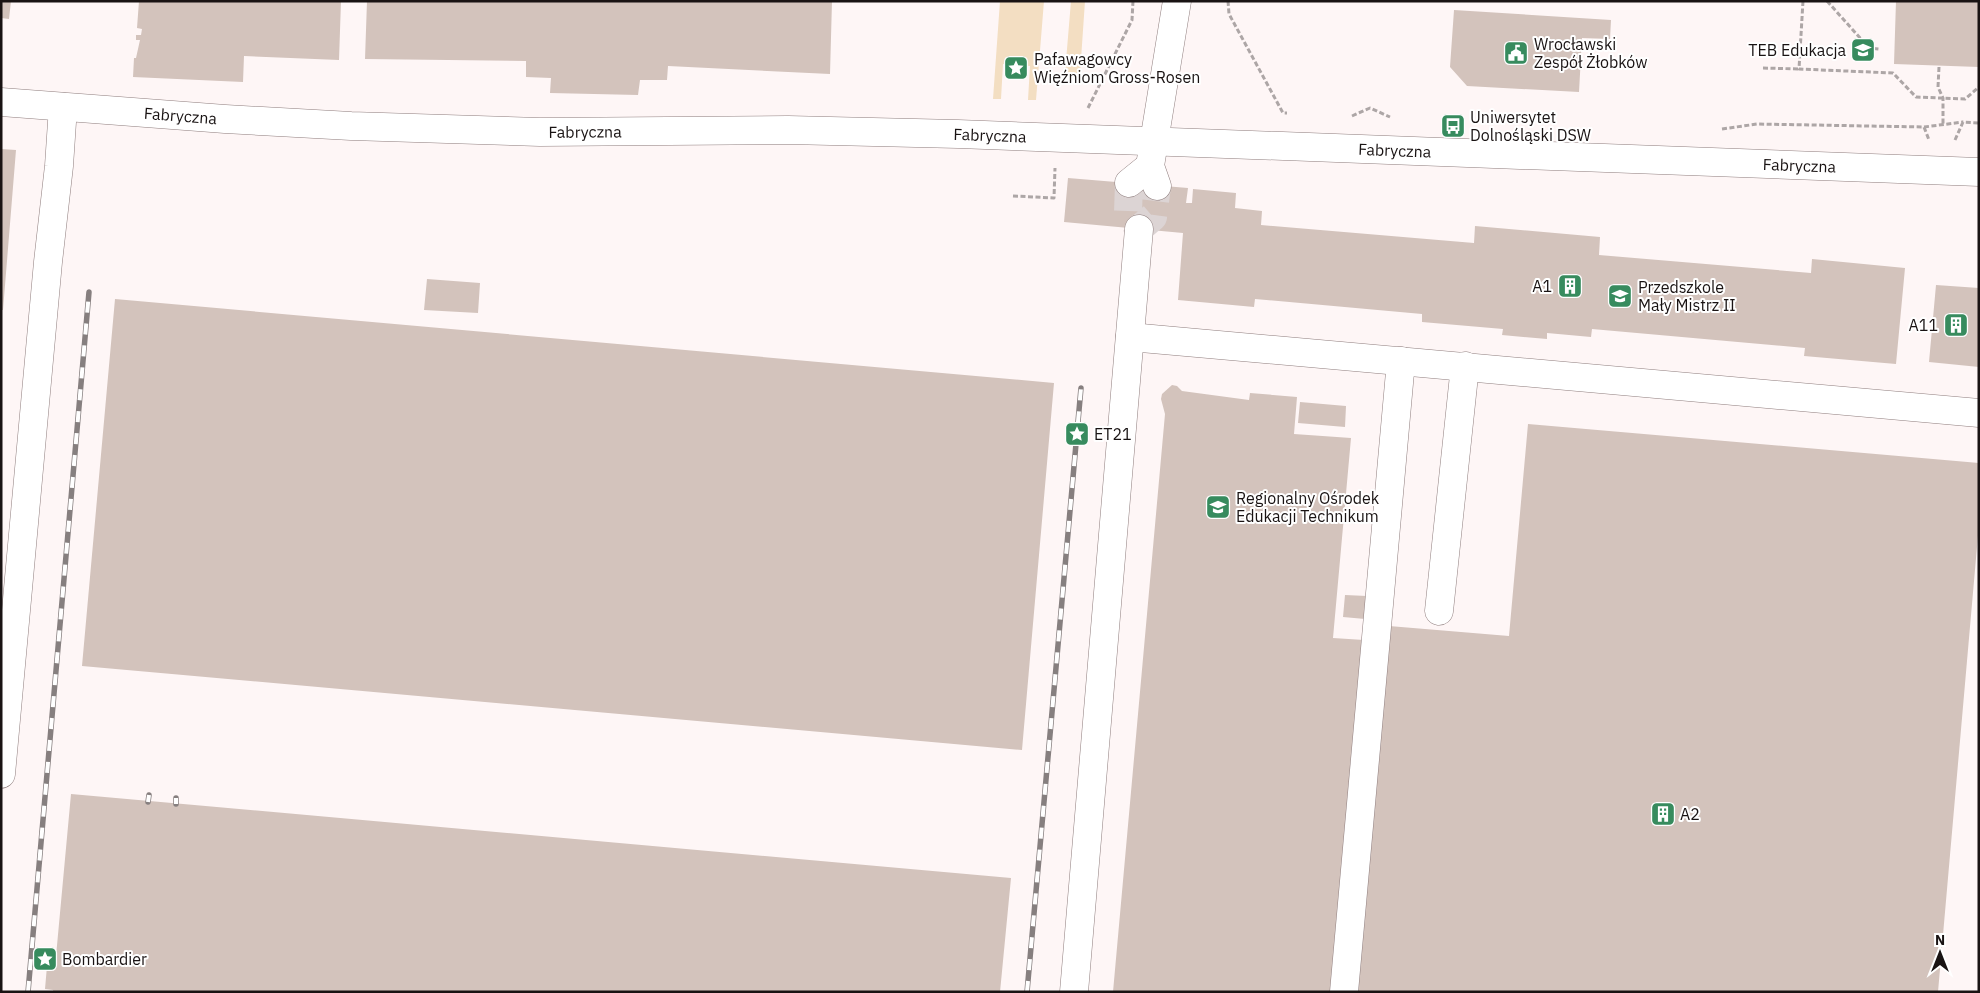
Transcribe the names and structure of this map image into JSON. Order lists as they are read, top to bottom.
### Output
{
  "streets": {
    "street": ["Fabryczna"]
  },
  "places": {
    "school or university": ["TEB Edukacja", "Przedszkole Mały Mistrz II", "Regionalny Ośrodek Edukacji Technikum"],
    "public building": ["Wrocławski Zespół Żłobków"],
    "place": ["Pafawagowcy Więźniom Gross-Rosen", "ET21", "Bombardier"],
    "bus stop": ["Uniwersytet Dolnośląski DSW"],
    "building": ["A1", "A11", "A2"]
  },
  "north": "top"
}
